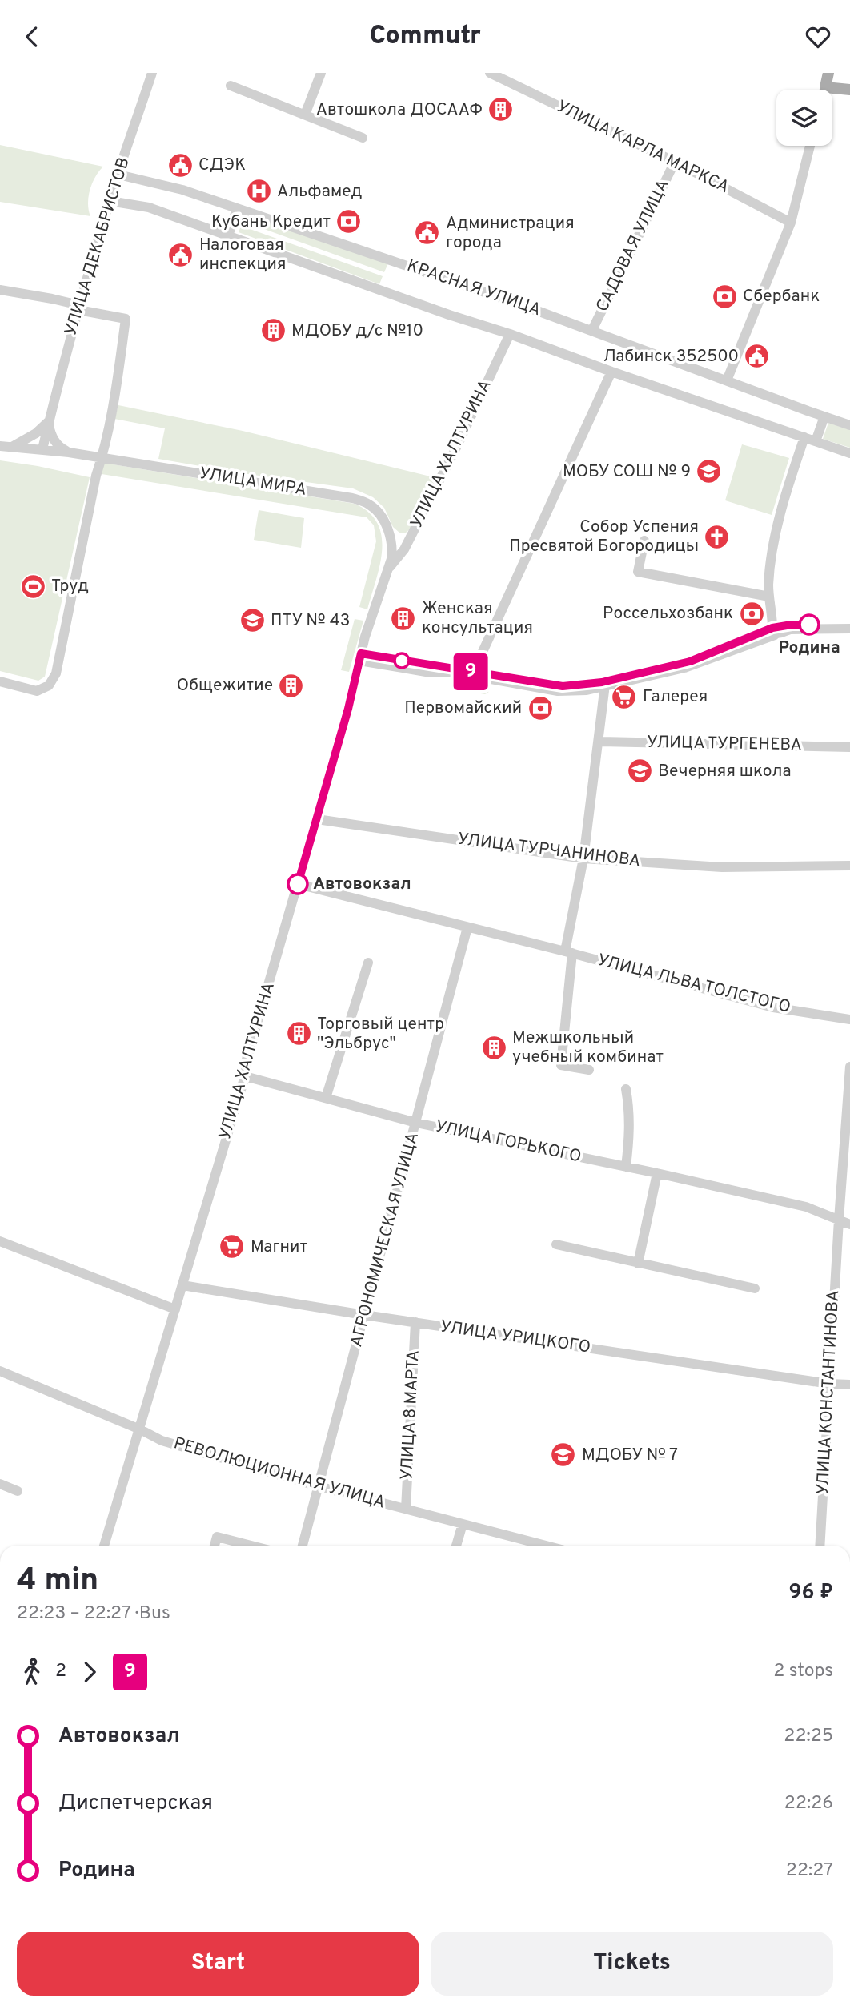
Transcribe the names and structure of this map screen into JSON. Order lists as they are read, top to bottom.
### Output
{
  "streets": {
    "street": [
      "УЛИЦА КАРЛА МАРКСА",
      "САДОВАЯ УЛИЦА",
      "УЛИЦА ДЕКАБРИСТОВ",
      "КРАСНАЯ УЛИЦА",
      "УЛИЦА ХАЛТУРИНА",
      "УЛИЦА МИРА",
      "УЛИЦА ТУРГЕНЕВА",
      "УЛИЦА ТУРЧАНИНОВА",
      "УЛИЦА ЛЬВА ТОЛСТОГО",
      "УЛИЦА ГОРЬКОГО",
      "АГРОНОМИЧЕСКАЯ УЛИЦА",
      "УЛИЦА УРИЦКОГО",
      "УЛИЦА КОНСТАНТИНОВА",
      "УЛИЦА 8 МАРТА",
      "РЕВОЛЮЦИОННАЯ УЛИЦА"
    ]
  },
  "crossings": [
    ["УЛИЦА КАРЛА МАРКСА", "САДОВАЯ УЛИЦА"],
    ["САДОВАЯ УЛИЦА", "КРАСНАЯ УЛИЦА"],
    ["УЛИЦА ДЕКАБРИСТОВ", "КРАСНАЯ УЛИЦА"],
    ["УЛИЦА ДЕКАБРИСТОВ", "УЛИЦА МИРА"],
    ["КРАСНАЯ УЛИЦА", "УЛИЦА ХАЛТУРИНА"],
    ["УЛИЦА ХАЛТУРИНА", "УЛИЦА МИРА"],
    ["УЛИЦА ХАЛТУРИНА", "УЛИЦА ТУРЧАНИНОВА"],
    ["УЛИЦА ХАЛТУРИНА", "УЛИЦА ЛЬВА ТОЛСТОГО"],
    ["УЛИЦА ХАЛТУРИНА", "УЛИЦА ГОРЬКОГО"],
    ["УЛИЦА ХАЛТУРИНА", "УЛИЦА УРИЦКОГО"],
    ["УЛИЦА ХАЛТУРИНА", "РЕВОЛЮЦИОННАЯ УЛИЦА"],
    ["УЛИЦА ЛЬВА ТОЛСТОГО", "АГРОНОМИЧЕСКАЯ УЛИЦА"],
    ["УЛИЦА ГОРЬКОГО", "АГРОНОМИЧЕСКАЯ УЛИЦА"],
    ["УЛИЦА ГОРЬКОГО", "УЛИЦА КОНСТАНТИНОВА"],
    ["АГРОНОМИЧЕСКАЯ УЛИЦА", "УЛИЦА УРИЦКОГО"],
    ["АГРОНОМИЧЕСКАЯ УЛИЦА", "РЕВОЛЮЦИОННАЯ УЛИЦА"],
    ["УЛИЦА УРИЦКОГО", "УЛИЦА КОНСТАНТИНОВА"],
    ["УЛИЦА УРИЦКОГО", "УЛИЦА 8 МАРТА"],
    ["УЛИЦА 8 МАРТА", "РЕВОЛЮЦИОННАЯ УЛИЦА"]
  ],
  "places": {
    "building": [
      "Автошкола ДОСААФ",
      "МДОБУ д/с №10",
      "Женская консультация",
      "Общежитие",
      "Торговый центр \"Эльбрус\"",
      "Межшкольный учебный комбинат"
    ],
    "public building": [
      "СДЭК",
      "Администрация города",
      "Налоговая инспекция",
      "Лабинск 352500"
    ],
    "hospital": ["Альфамед"],
    "bank": [
      "Кубань Кредит",
      "Сбербанк",
      "Россельхозбанк",
      "Первомайский"
    ],
    "school or university": [
      "МОБУ СОШ № 9",
      "ПТУ № 43",
      "Вечерняя школа",
      "МДОБУ № 7"
    ],
    "church": ["Собор Успения Пресвятой Богородицы"],
    "sports": ["Труд"],
    "other": ["Родина", "Автовокзал"],
    "supermarket": ["Галерея", "Магнит"]
  },
  "lines": ["bus line 9"],
  "page": {
    "header": "Commutr",
    "on_map": "9",
    "heading": ["4 min", "22:23 – 22:27 · Bus", "96 ₽"],
    "legs": ["2", "9", "2 stops"],
    "list": [
      {
        "name": "Автовокзал",
        "value": "22:25"
      },
      {
        "name": "Диспетчерская",
        "value": "22:26"
      },
      {
        "name": "Родина",
        "value": "22:27"
      }
    ],
    "buttons": ["Start", "Tickets"]
  }
}
